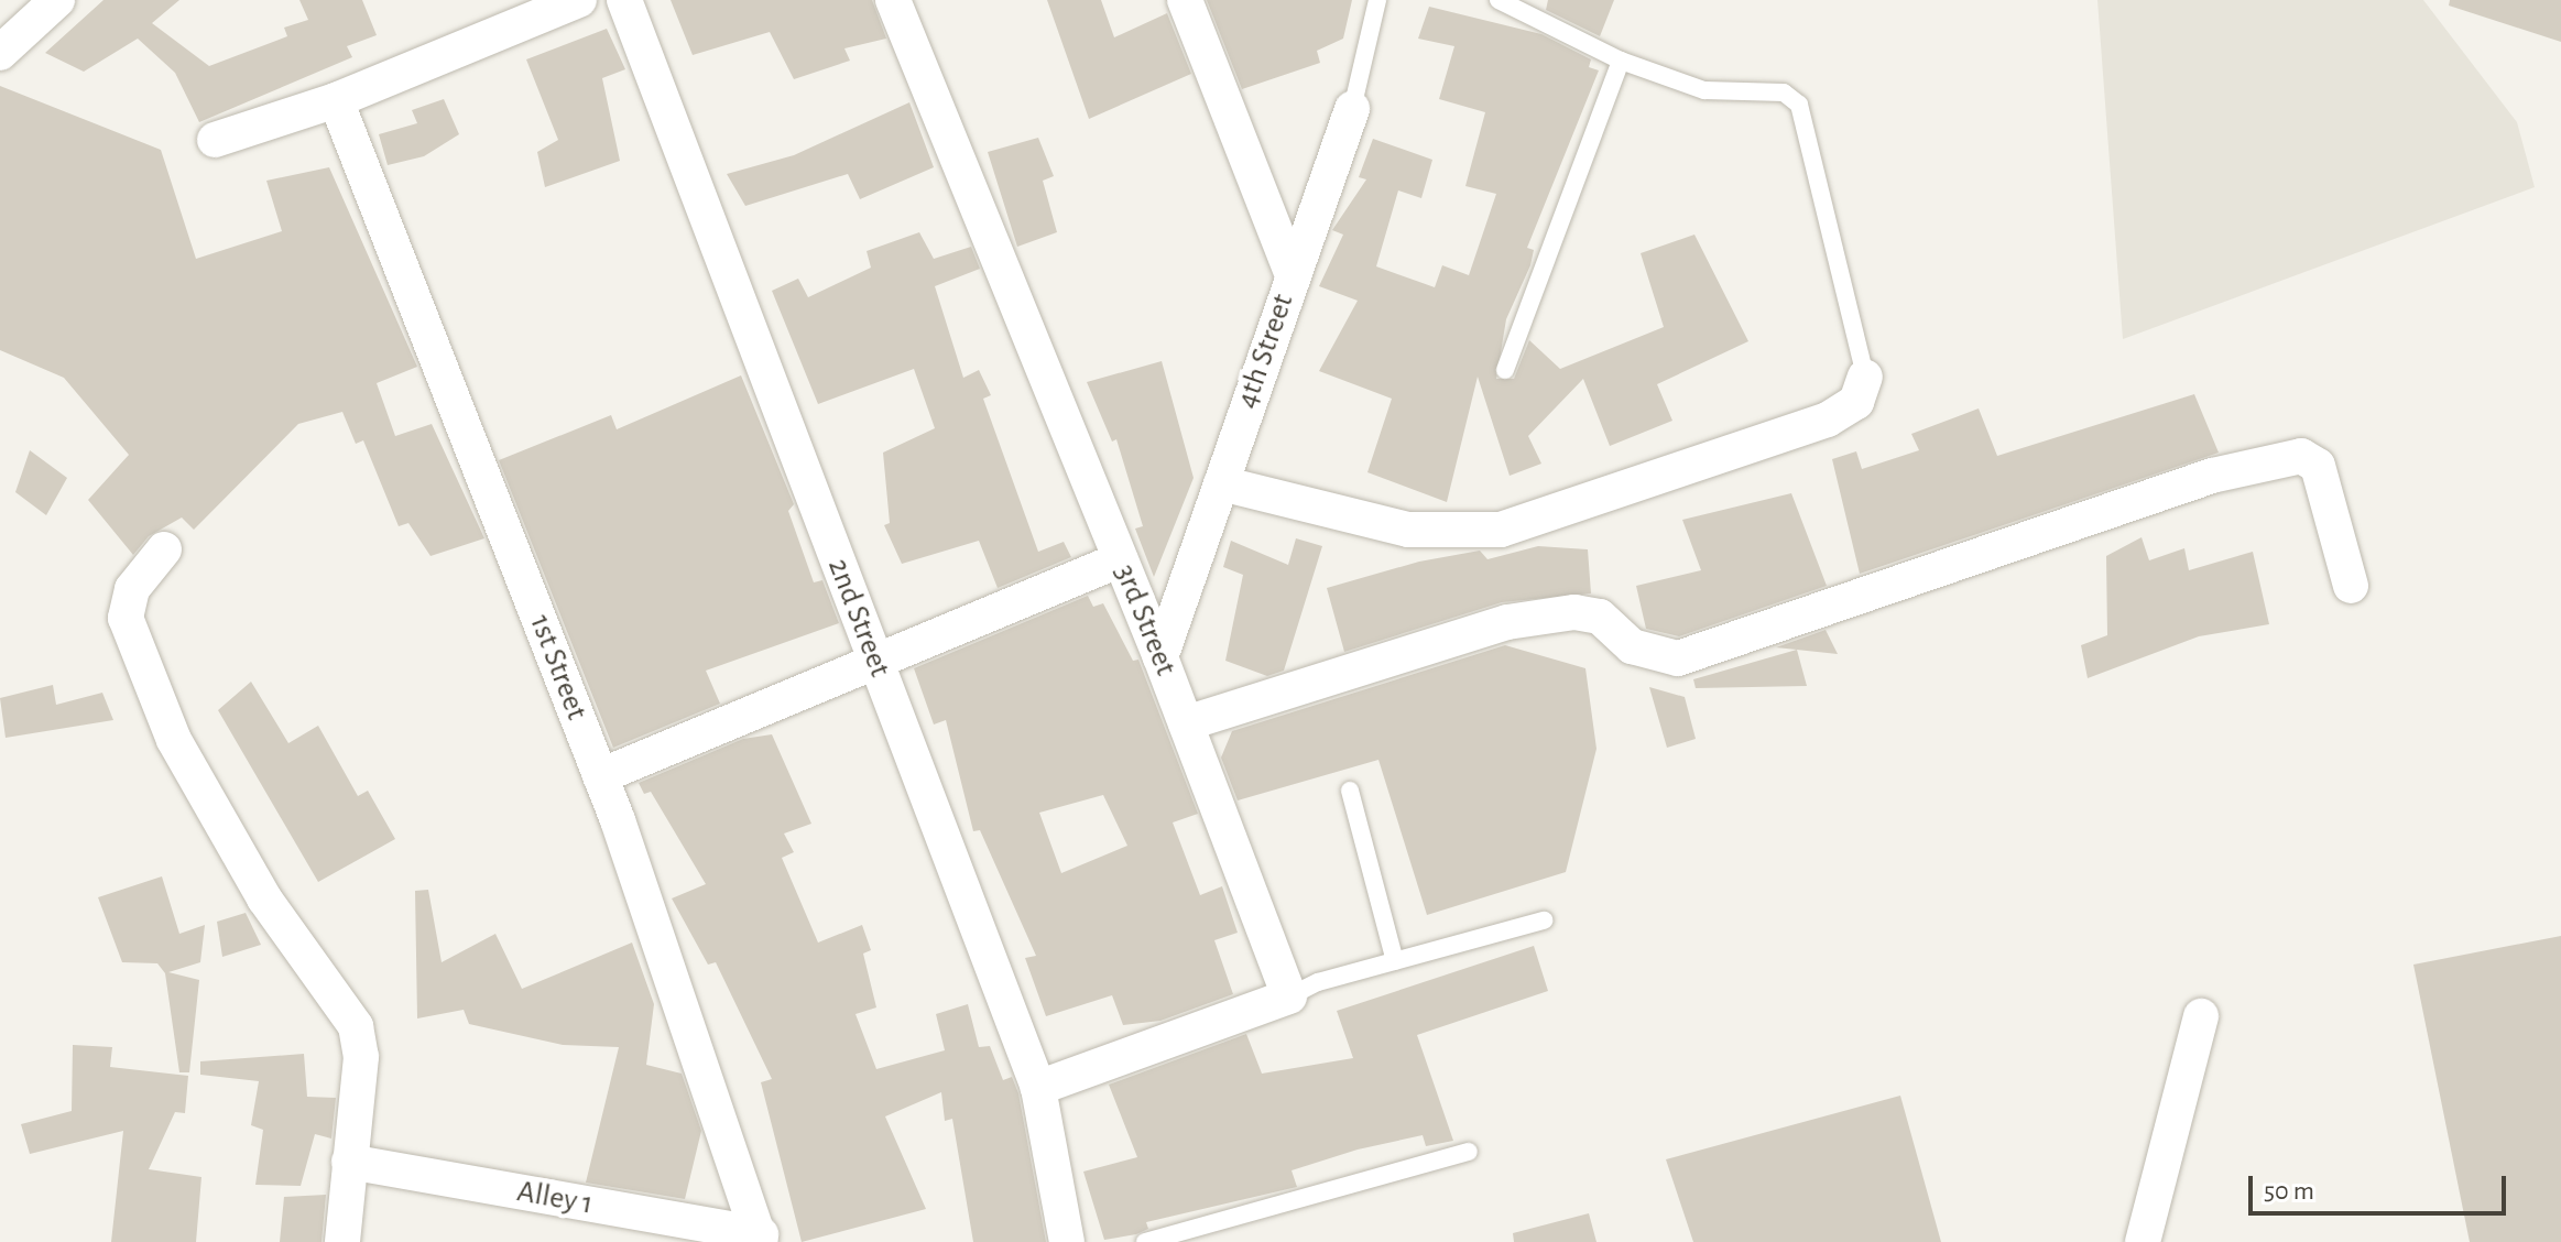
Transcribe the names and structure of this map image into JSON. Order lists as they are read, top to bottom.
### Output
{
  "streets": {
    "street": [
      "4th Street",
      "2nd Street",
      "3rd Street",
      "1st Street",
      "Alley 1"
    ]
  },
  "crossings": [
    ["4th Street", "3rd Street"],
    ["1st Street", "Alley 1"]
  ],
  "scale_bar": "50 m"
}
